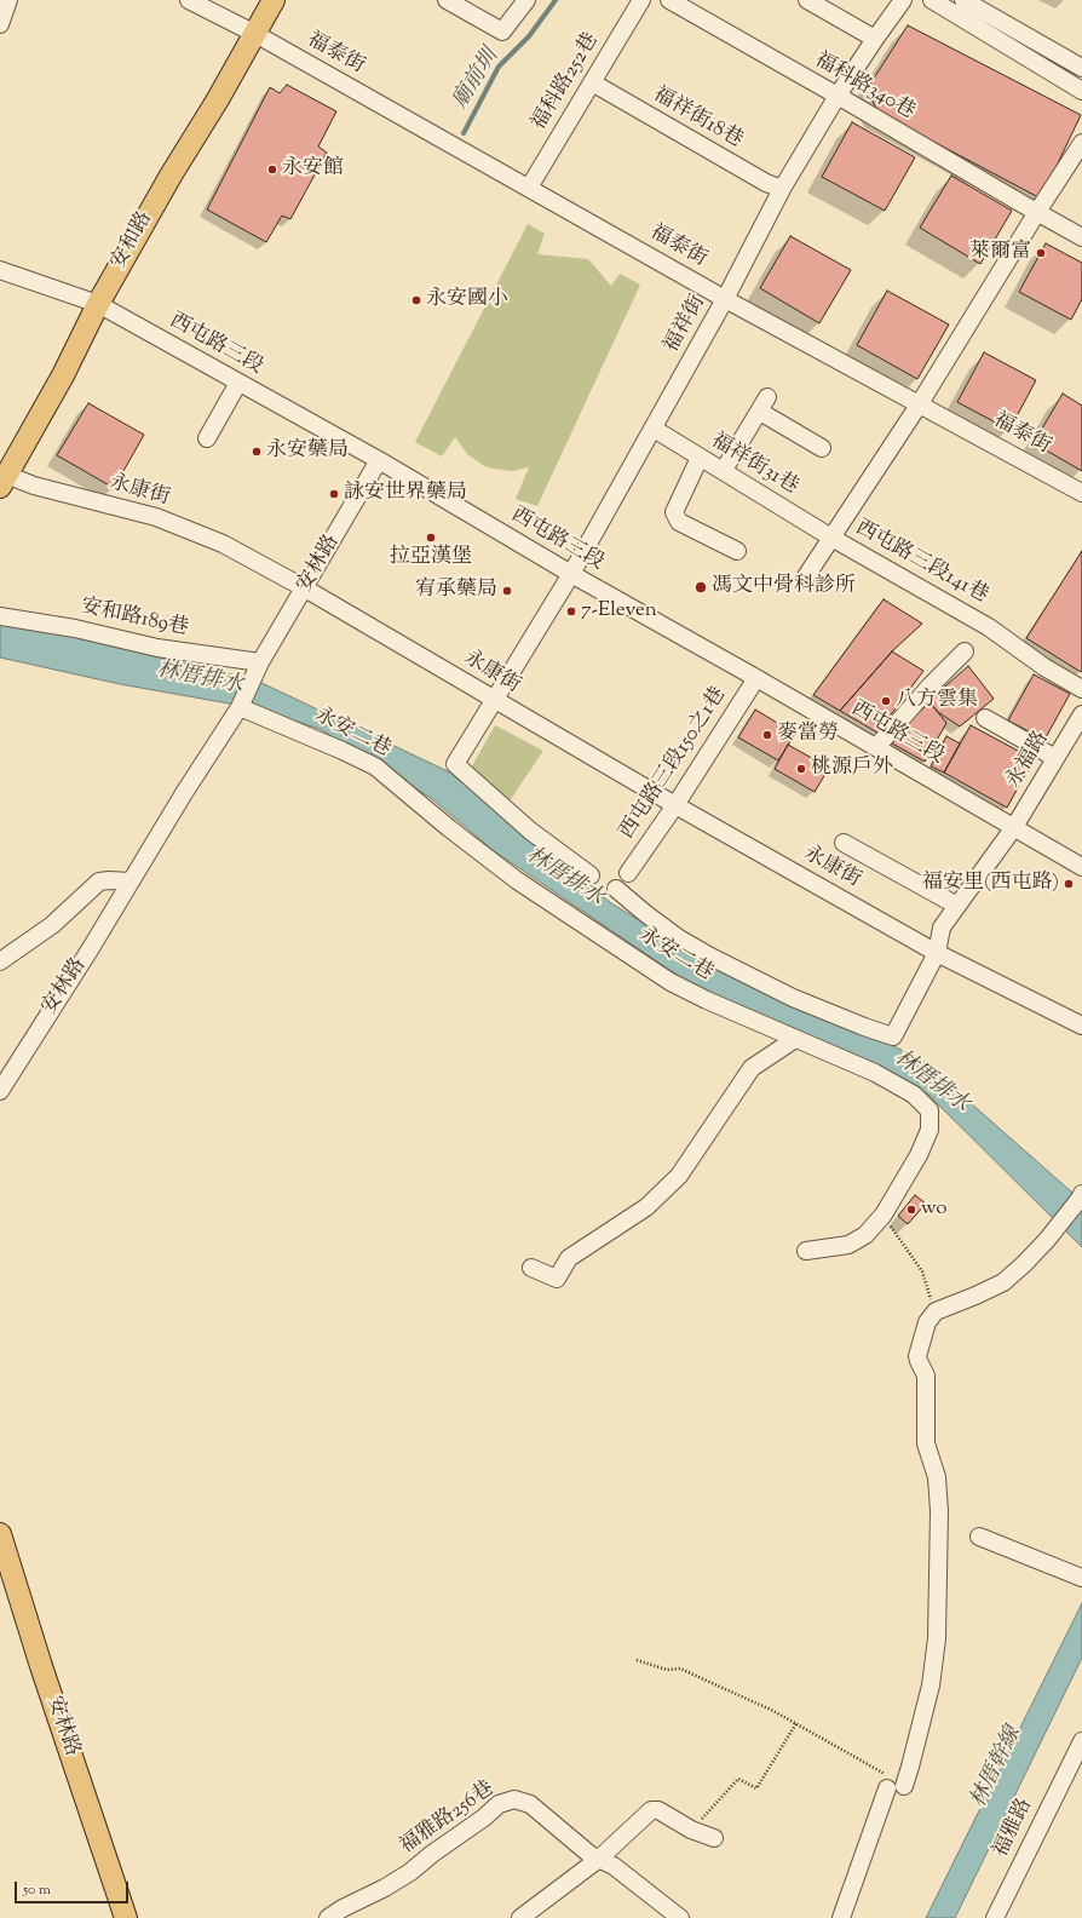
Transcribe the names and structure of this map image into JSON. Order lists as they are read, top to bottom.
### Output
{
  "streets": {
    "main road": ["安和路", "安林路"],
    "street": [
      "福泰街",
      "福科路252巷",
      "福科路340巷",
      "福祥街18巷",
      "福祥街",
      "西屯路三段",
      "福祥街31巷",
      "永康街",
      "西屯路三段141巷",
      "安和路189巷",
      "永安二巷",
      "永福路",
      "西屯路三段150之1巷",
      "福雅路256巷",
      "福雅路"
    ]
  },
  "crossings": [
    ["福泰街", "福科路252巷"],
    ["福泰街", "安和路"],
    ["福泰街", "福祥街"],
    ["福泰街", "西屯路三段141巷"],
    ["福科路252巷", "福祥街18巷"],
    ["福科路340巷", "福祥街"],
    ["福祥街18巷", "福祥街"],
    ["安和路", "西屯路三段"],
    ["安和路", "永康街"],
    ["福祥街", "西屯路三段"],
    ["福祥街", "福祥街31巷"],
    ["福祥街", "永康街"],
    ["西屯路三段", "安林路"],
    ["西屯路三段", "永福路"],
    ["西屯路三段", "西屯路三段150之1巷"],
    ["福祥街31巷", "西屯路三段141巷"],
    ["永康街", "安林路"],
    ["永康街", "永福路"],
    ["永康街", "西屯路三段150之1巷"],
    ["安林路", "安和路189巷"],
    ["安林路", "永安二巷"]
  ],
  "water": ["廟前圳", "林厝排水", "林厝幹線"],
  "places": [
    "永安館",
    "萊爾富",
    "永安國小",
    "永安藥局",
    "詠安世界藥局",
    "拉亞漢堡",
    "馮文中骨科診所",
    "宥承藥局",
    "7-Eleven",
    "八方雲集",
    "麥當勞",
    "桃源戶外",
    "福安里(西屯路)",
    "wo"
  ],
  "scale_bar": "50 m"
}
